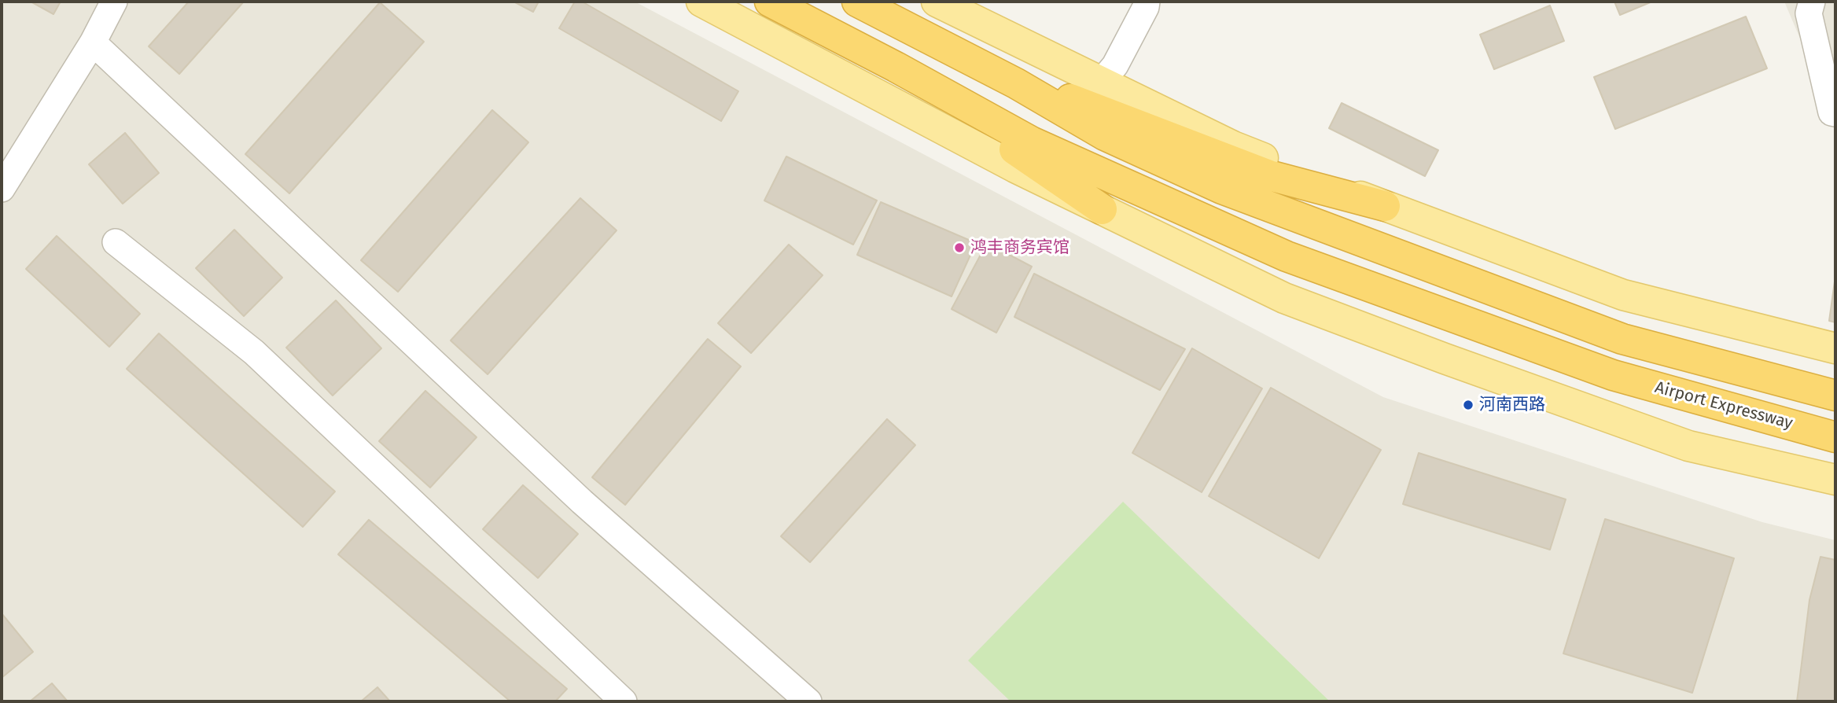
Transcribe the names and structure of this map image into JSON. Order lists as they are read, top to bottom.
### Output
{
  "streets": {
    "highway": ["Airport Expressway"]
  },
  "places": ["鸿丰商务宾馆", "河南西路"]
}
